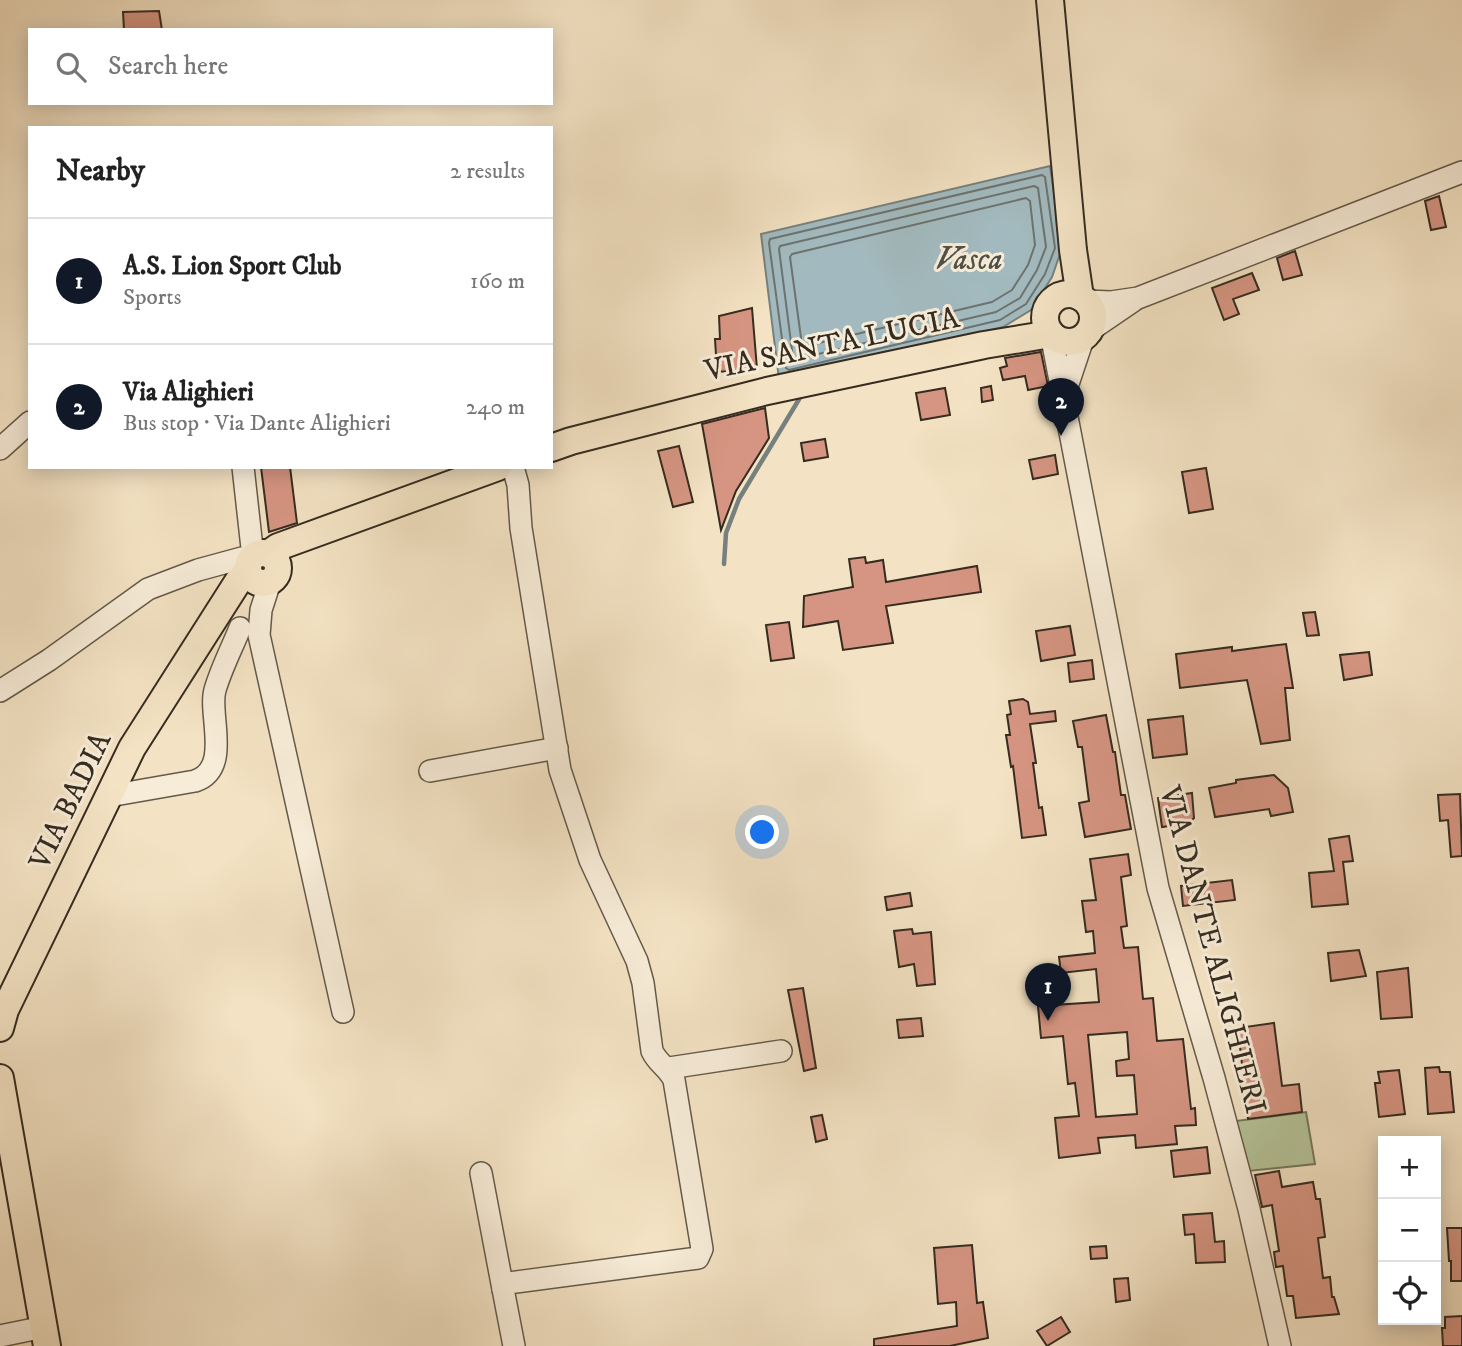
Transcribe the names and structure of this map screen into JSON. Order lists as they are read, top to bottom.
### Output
{
  "streets": {
    "main road": ["VIA SANTA LUCIA", "VIA BADIA"],
    "street": ["VIA DANTE ALIGHIERI"]
  },
  "crossings": [
    ["VIA SANTA LUCIA", "VIA DANTE ALIGHIERI"]
  ],
  "water": ["Vasca"],
  "page": {
    "search": "Search here",
    "heading": ["Nearby", "2 results"],
    "list": [
      {
        "mark": "1",
        "name": "A.S. Lion Sport Club",
        "note": "Sports",
        "value": "160 m"
      },
      {
        "mark": "2",
        "name": "Via Alighieri",
        "note": "Bus stop · Via Dante Alighieri",
        "value": "240 m"
      }
    ],
    "pins": ["2", "1"],
    "map_buttons": ["+", "−"]
  }
}
